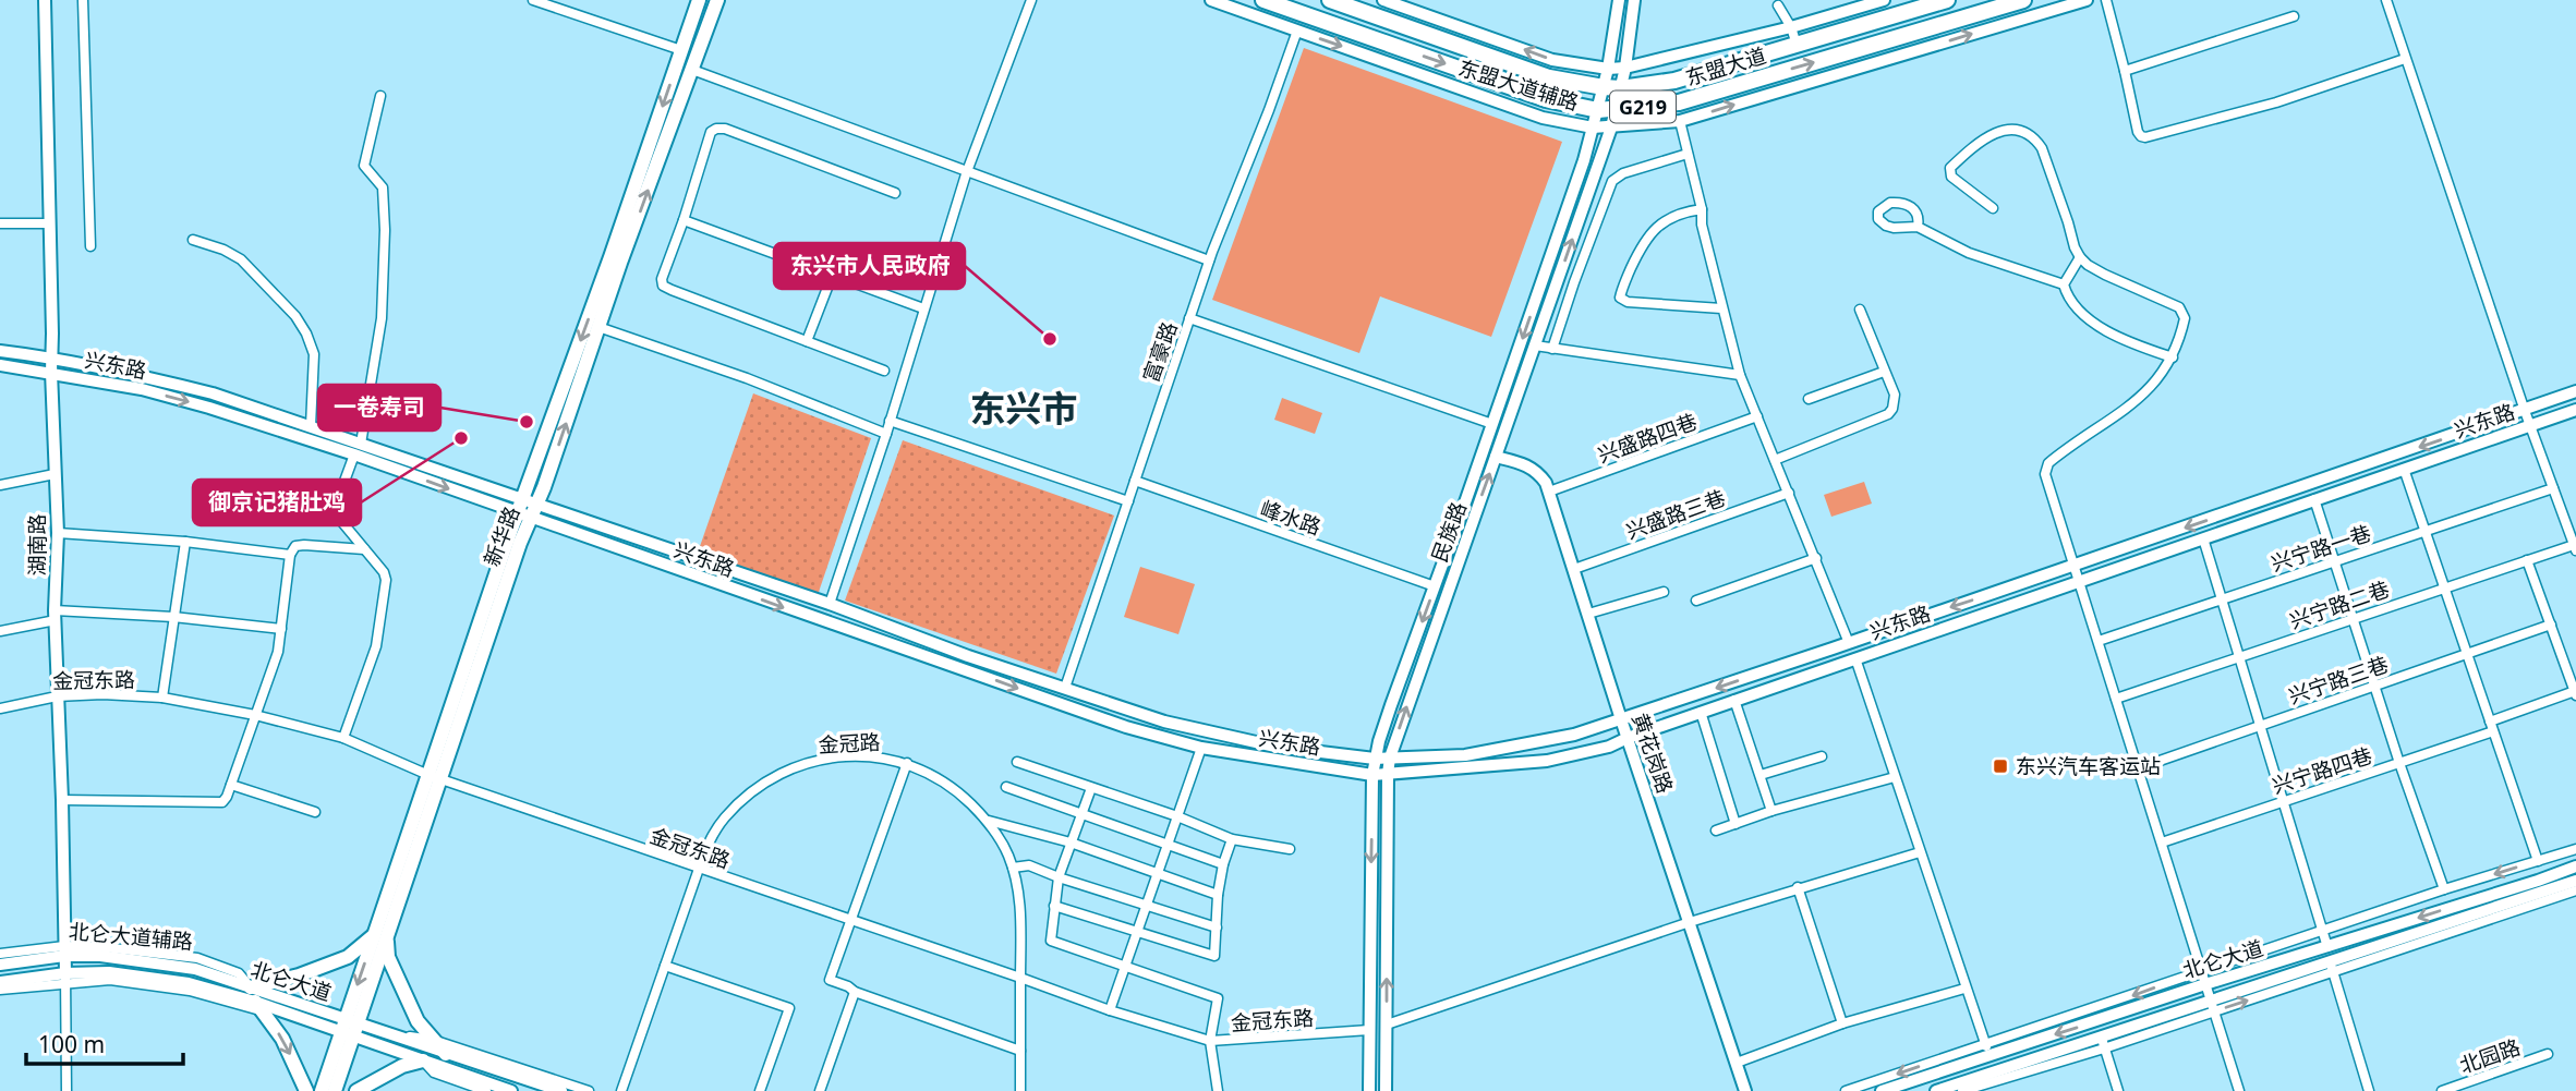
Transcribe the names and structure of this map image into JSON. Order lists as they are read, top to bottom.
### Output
{
  "streets": {
    "highway": ["东盟大道", "G219"],
    "main road": [
      "东盟大道辅路",
      "兴东路",
      "民族路",
      "新华路",
      "湖南路",
      "黄花岗路",
      "北仑大道"
    ],
    "street": [
      "富豪路",
      "兴盛路四巷",
      "兴盛路三巷",
      "峰水路",
      "兴宁路一巷",
      "兴宁路二巷",
      "金冠东路",
      "兴宁路三巷",
      "金冠路",
      "兴宁路四巷",
      "北仑大道辅路",
      "北园路"
    ]
  },
  "crossings": [
    ["东盟大道", "民族路"],
    ["东盟大道辅路", "富豪路"],
    ["东盟大道辅路", "民族路"],
    ["富豪路", "兴东路"],
    ["富豪路", "峰水路"],
    ["兴东路", "民族路"],
    ["兴东路", "新华路"],
    ["兴东路", "湖南路"],
    ["兴东路", "黄花岗路"],
    ["兴盛路四巷", "黄花岗路"],
    ["兴盛路三巷", "黄花岗路"],
    ["峰水路", "民族路"],
    ["民族路", "金冠东路"],
    ["民族路", "黄花岗路"],
    ["新华路", "金冠东路"],
    ["新华路", "北仑大道"],
    ["湖南路", "金冠东路"],
    ["湖南路", "北仑大道辅路"],
    ["湖南路", "北仑大道"],
    ["金冠东路", "金冠路"],
    ["北仑大道辅路", "北仑大道"]
  ],
  "districts": ["东兴市"],
  "places": {
    "other": ["东兴市人民政府", "一卷寿司", "御京记猪肚鸡"],
    "transit": ["东兴汽车客运站"]
  },
  "scale_bar": "100 m"
}
